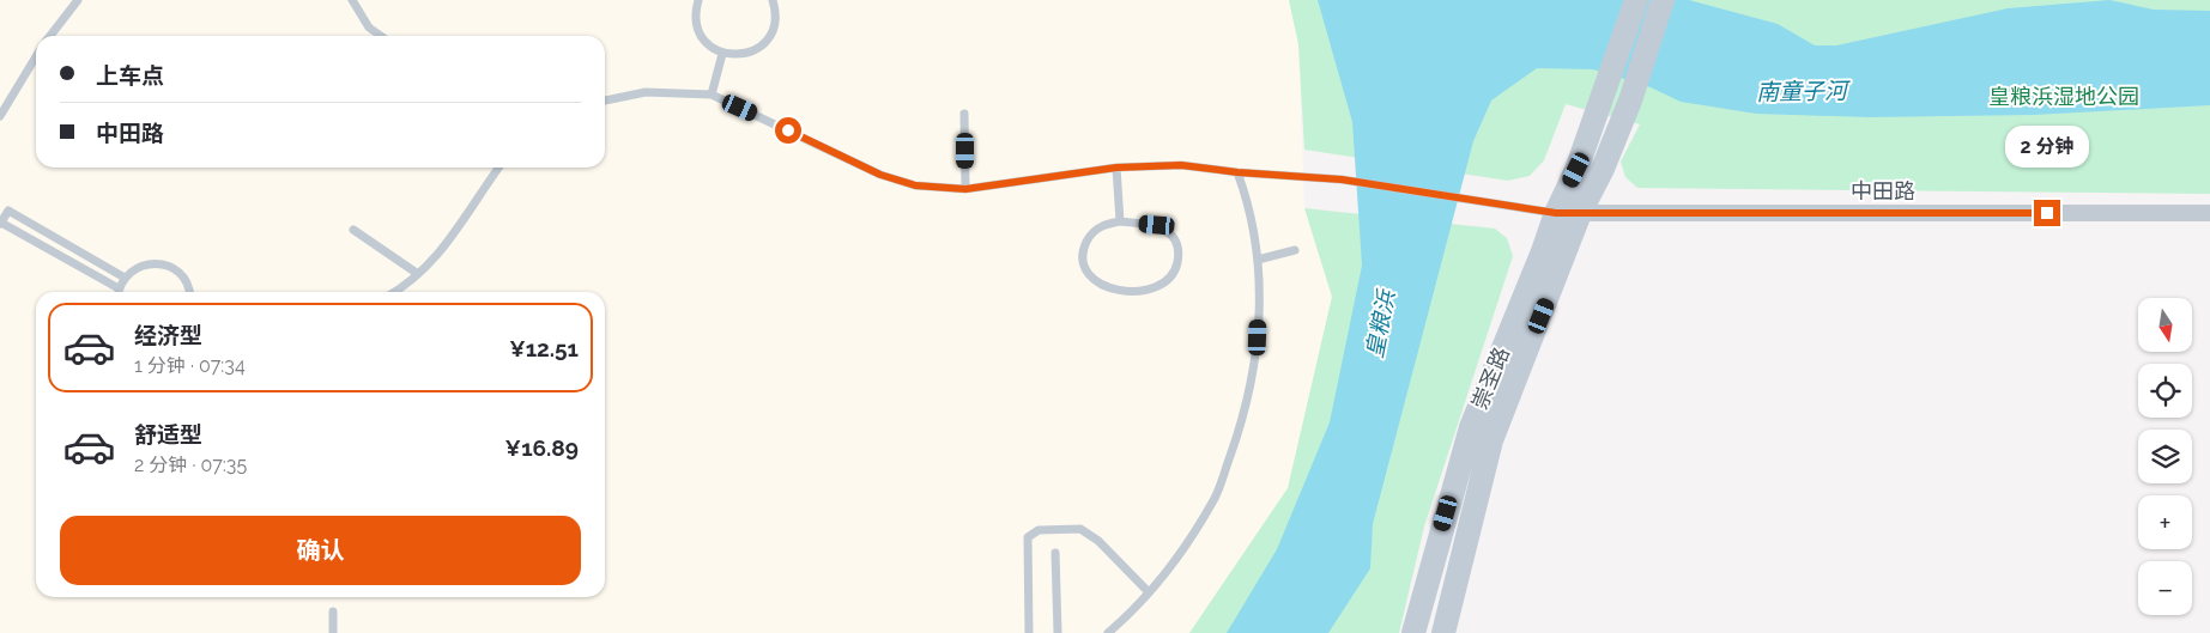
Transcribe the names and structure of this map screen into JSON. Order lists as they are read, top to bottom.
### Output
{
  "streets": {
    "main road": ["崇圣路"],
    "street": ["中田路"]
  },
  "crossings": [
    ["中田路", "崇圣路"]
  ],
  "water": ["南童子河", "皇粮浜"],
  "parks": ["皇粮浜湿地公园"],
  "north": "bottom",
  "page": {
    "banner": ["上车点", "中田路"],
    "bubble": "2 分钟",
    "map_buttons": ["+", "−"],
    "list": [
      {
        "name": "经济型",
        "note": "1 分钟 · 07:34",
        "value": "¥12.51"
      },
      {
        "name": "舒适型",
        "note": "2 分钟 · 07:35",
        "value": "¥16.89"
      }
    ],
    "buttons": "确认"
  }
}
